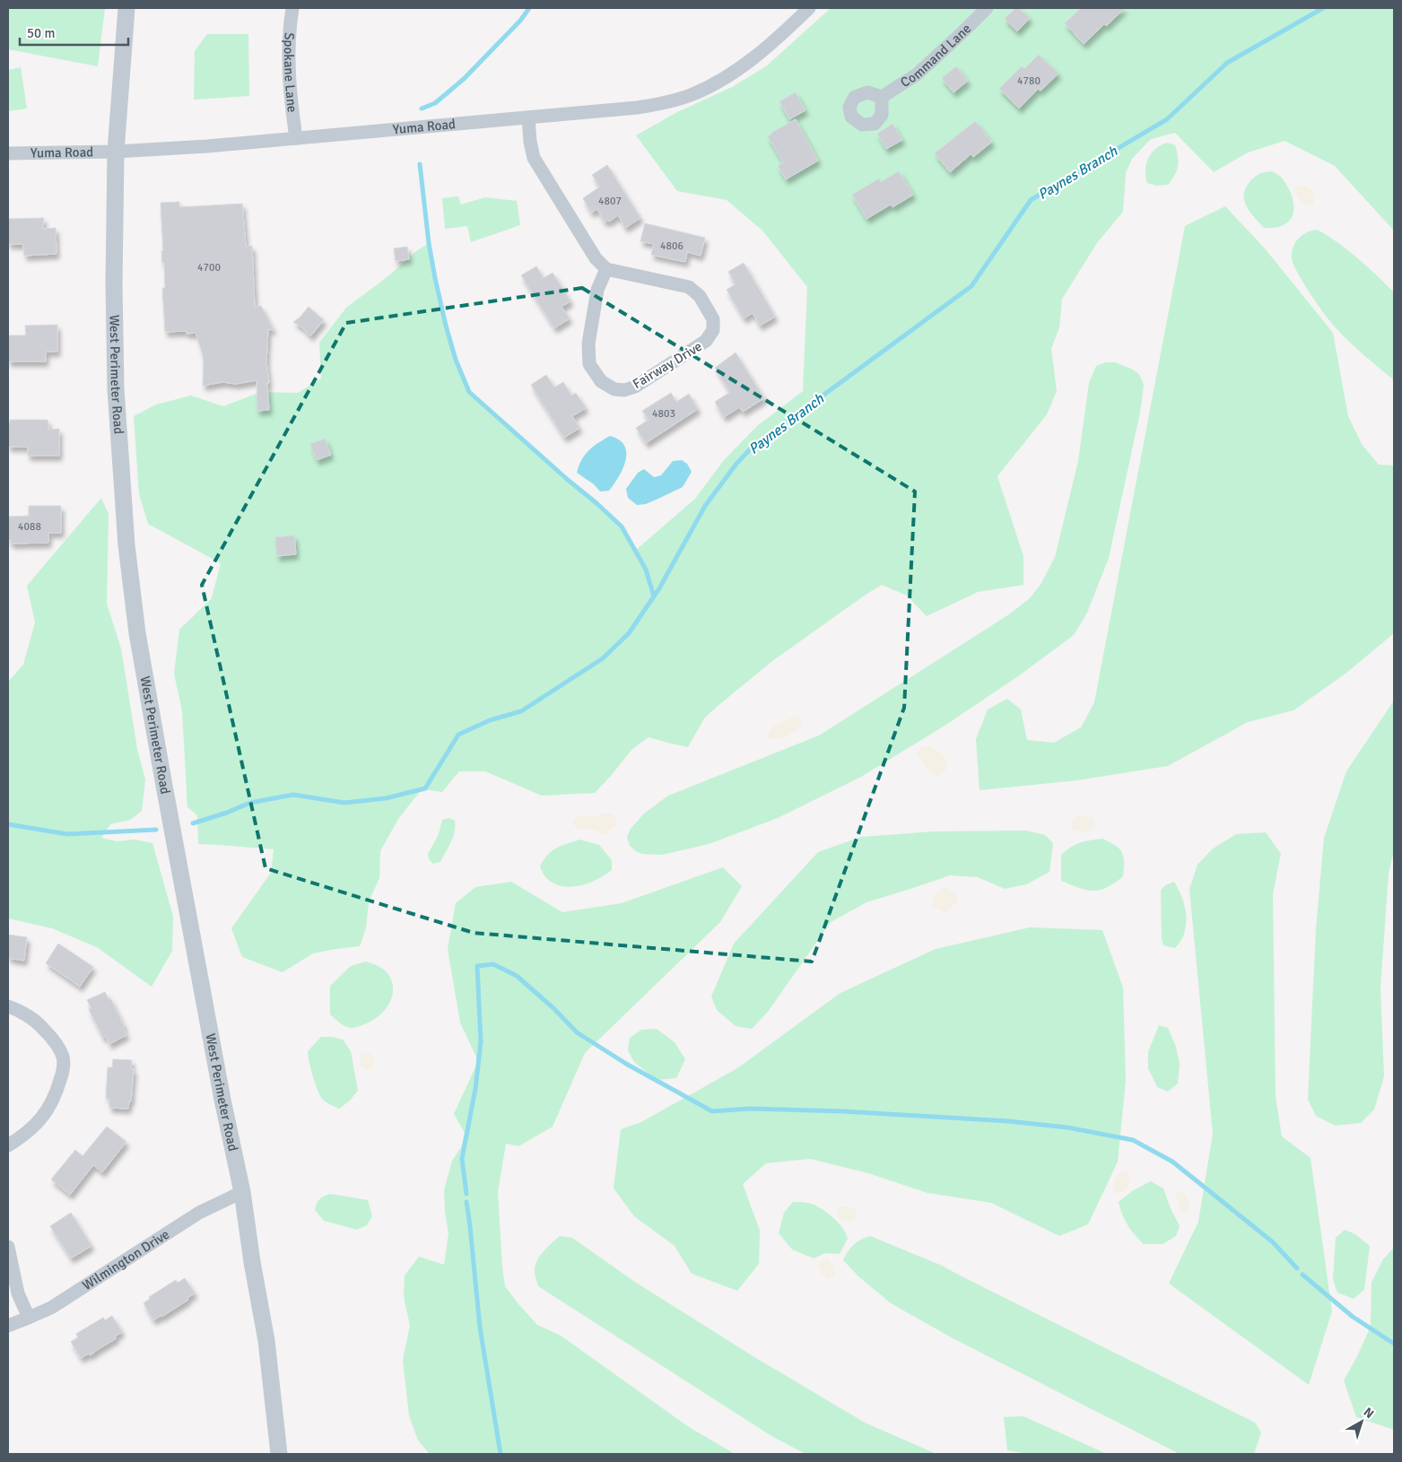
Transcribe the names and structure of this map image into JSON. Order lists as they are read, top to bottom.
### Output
{
  "streets": {
    "street": [
      "Command Lane",
      "Spokane Lane",
      "Yuma Road",
      "Fairway Drive",
      "West Perimeter Road",
      "Wilmington Drive"
    ]
  },
  "crossings": [
    ["Spokane Lane", "Yuma Road"],
    ["Yuma Road", "West Perimeter Road"],
    ["West Perimeter Road", "Wilmington Drive"]
  ],
  "water": ["Paynes Branch"],
  "house_numbers": [
    "4780",
    "4807",
    "4806",
    "4700",
    "4803",
    "4088"
  ],
  "scale_bar": "50 m",
  "north": "top right"
}
